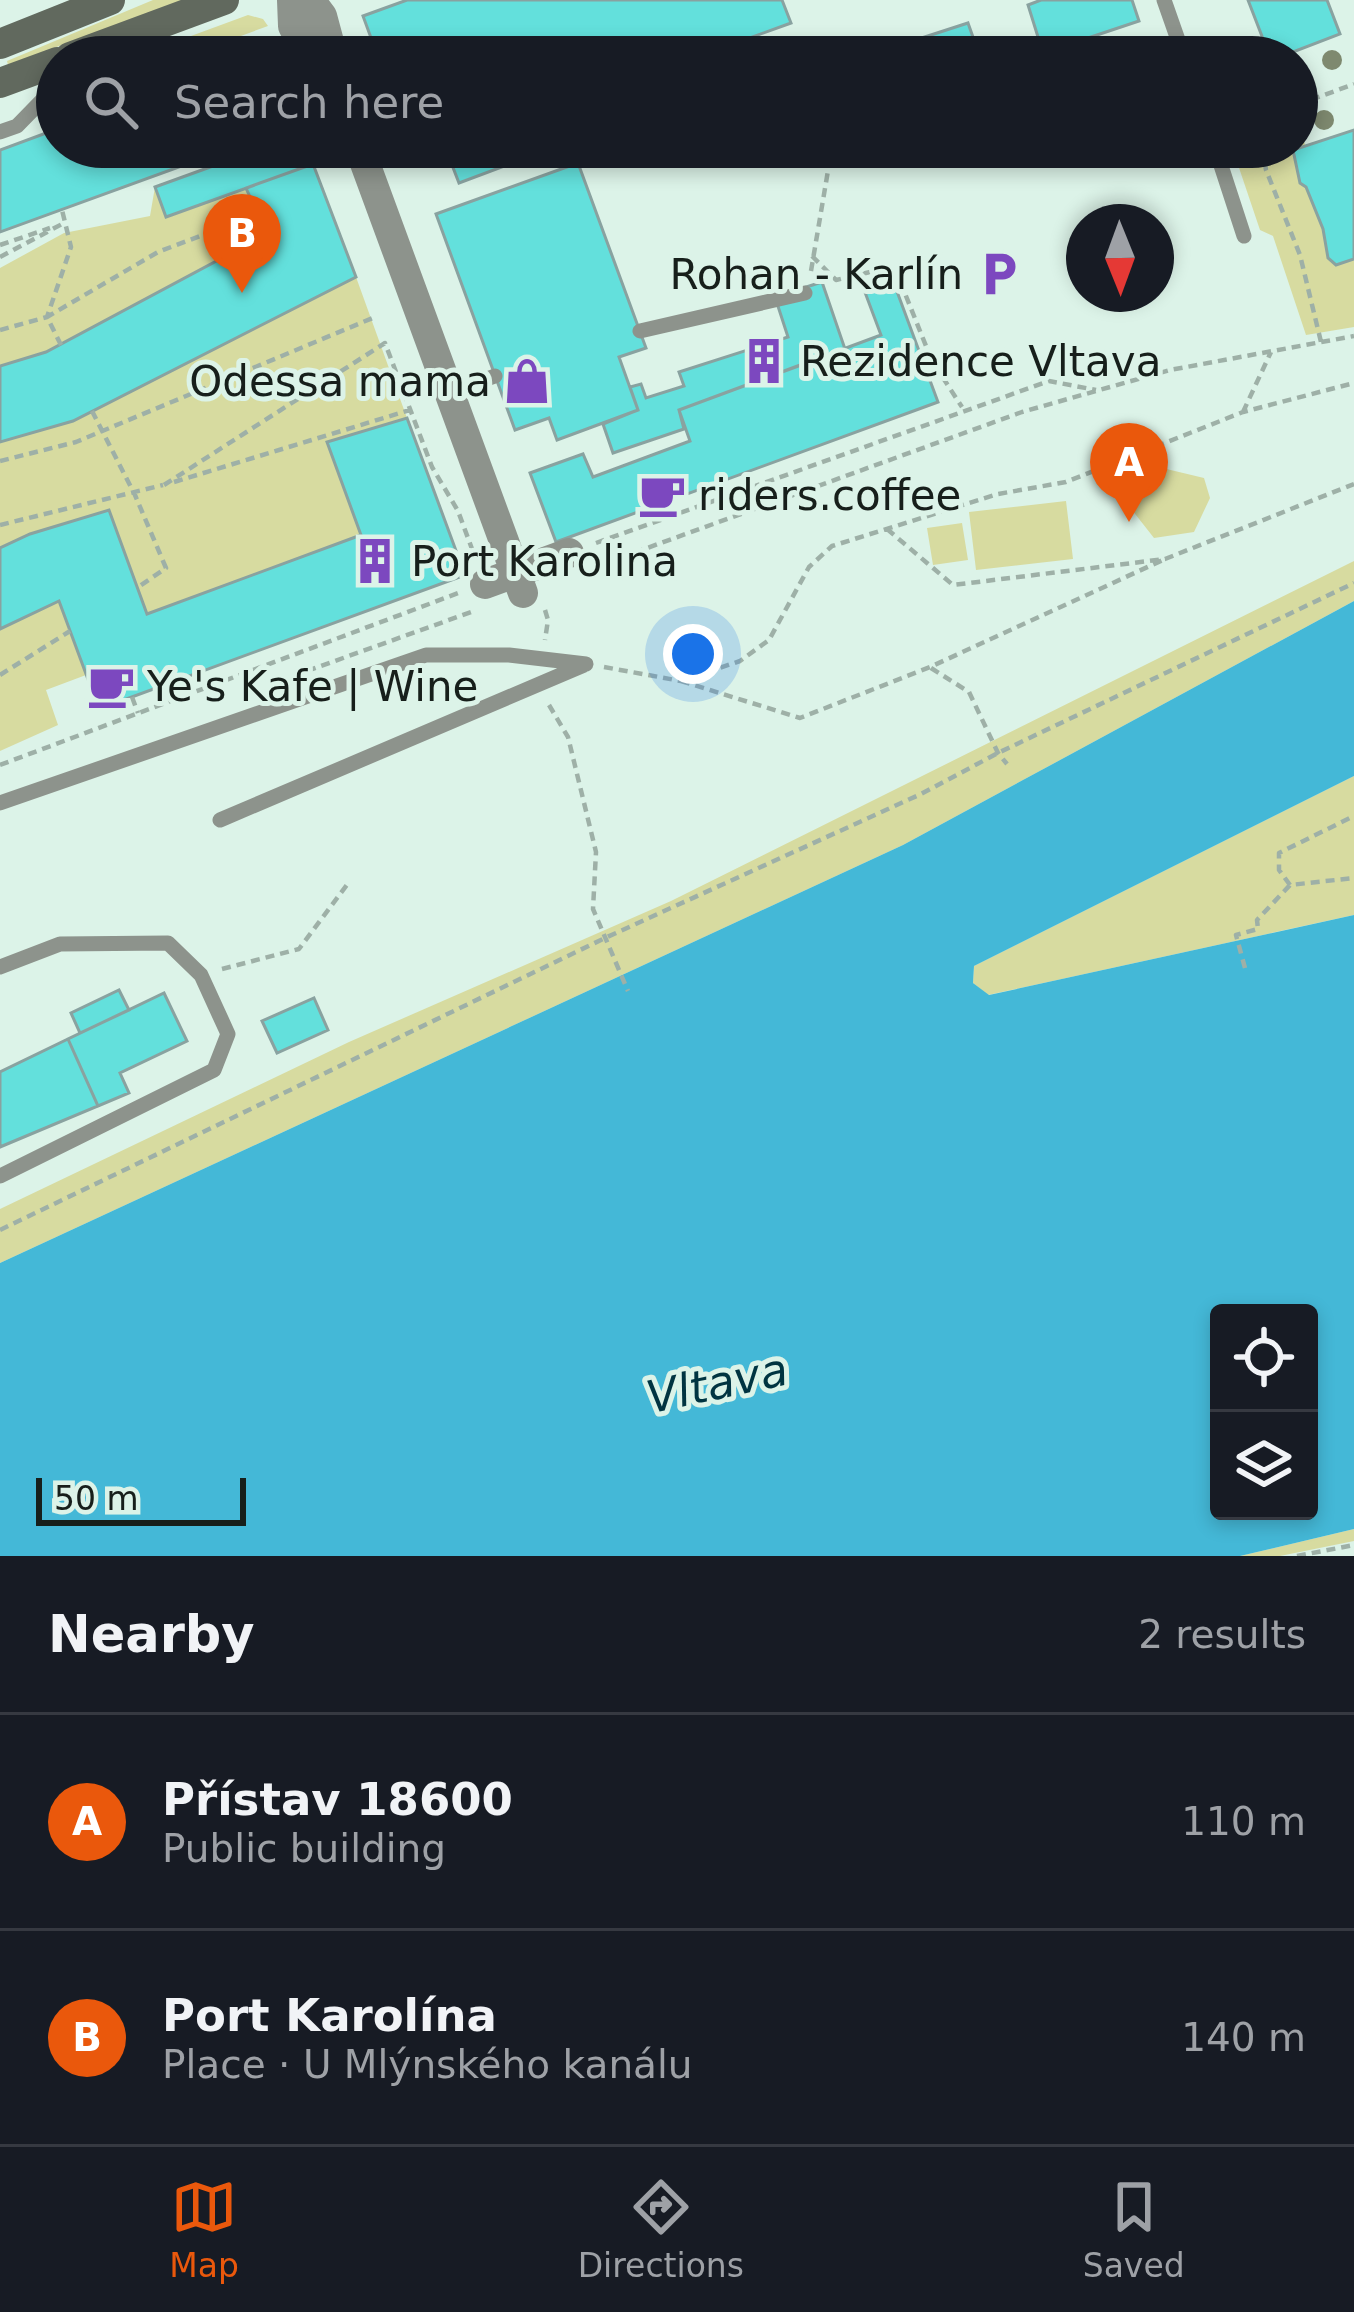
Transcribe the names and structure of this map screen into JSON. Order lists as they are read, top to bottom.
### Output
{
  "water": ["Vltava"],
  "places": {
    "parking": ["Rohan - Karlín"],
    "building": ["Rezidence Vltava", "Port Karolina"],
    "shop": ["Odessa mama"],
    "cafe": ["riders.coffee", "Ye's Kafe | Wine"]
  },
  "scale_bar": "50 m",
  "north": "bottom",
  "page": {
    "search": "Search here",
    "pins": ["B", "A"],
    "scale": "50 m",
    "heading": ["Nearby", "2 results"],
    "list": [
      {
        "mark": "A",
        "name": "Přístav 18600",
        "note": "Public building",
        "value": "110 m"
      },
      {
        "mark": "B",
        "name": "Port Karolína",
        "note": "Place · U Mlýnského kanálu",
        "value": "140 m"
      }
    ],
    "nav": ["Map", "Directions", "Saved"]
  }
}
